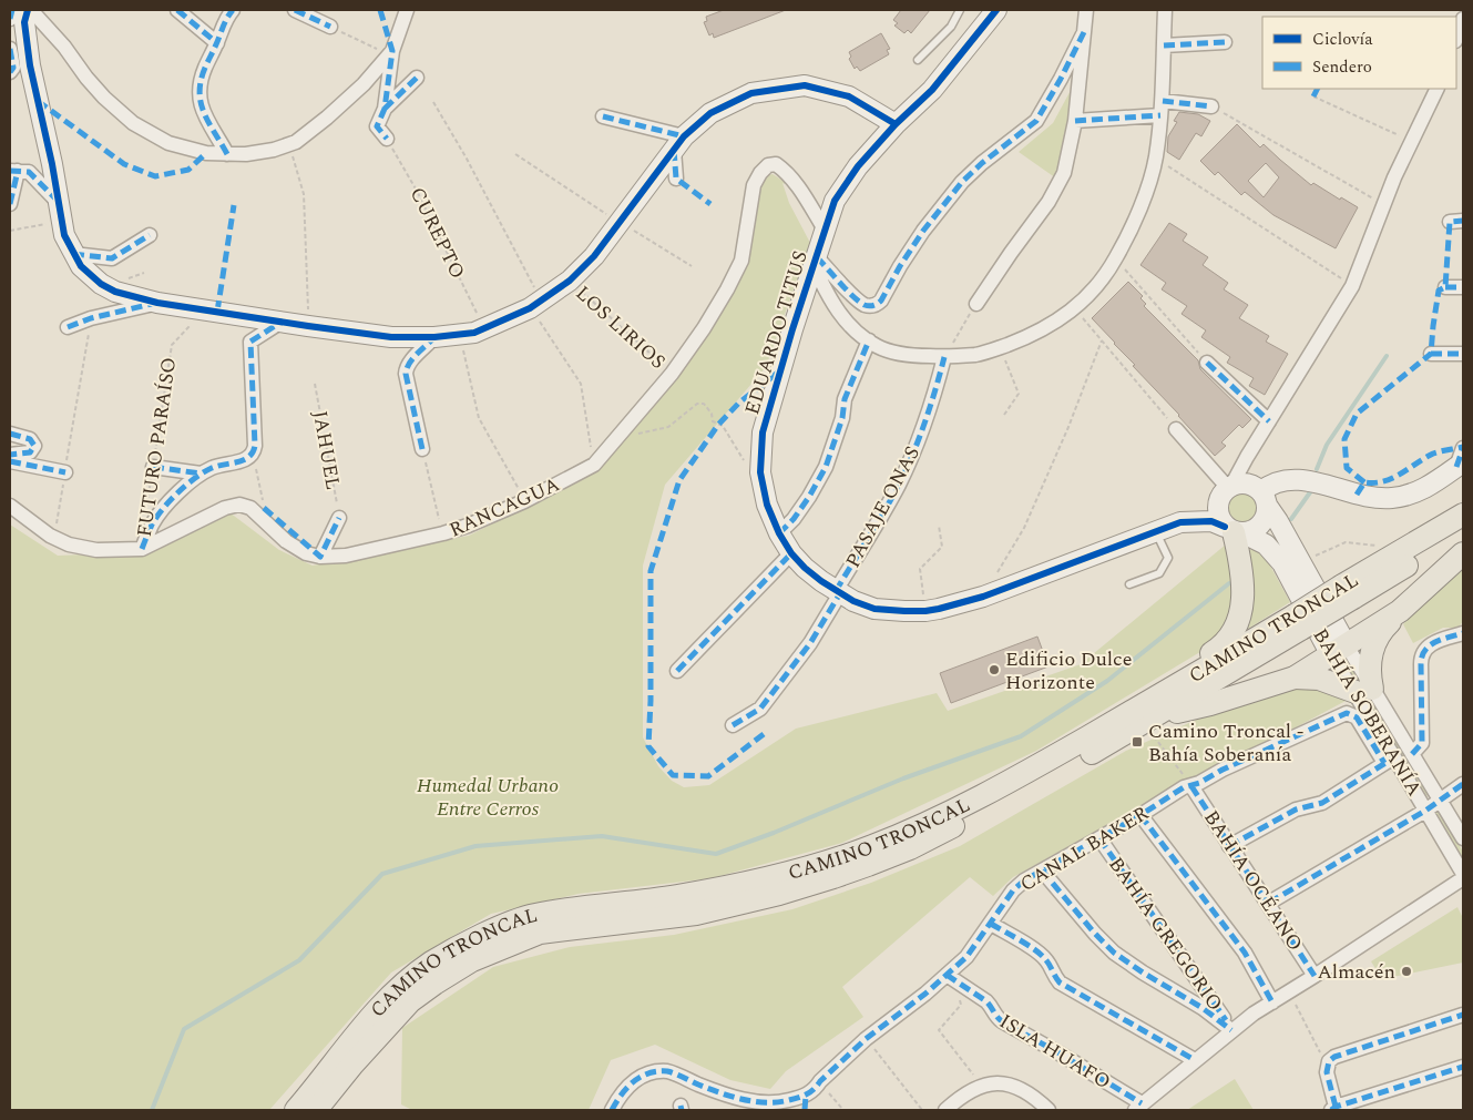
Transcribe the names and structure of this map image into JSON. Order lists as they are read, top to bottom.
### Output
{
  "streets": {
    "main road": ["CAMINO TRONCAL"],
    "street": [
      "EDUARDO TITUS",
      "JAHUEL",
      "RANCAGUA",
      "PASAJE ONAS",
      "BAHÍA SOBERANÍA",
      "CANAL BAKER",
      "BAHÍA OCÉANO",
      "BAHÍA GREGORIO",
      "ISLA HUAFO"
    ],
    "path": ["CUREPTO", "LOS LIRIOS", "FUTURO PARAÍSO"]
  },
  "crossings": [
    ["LOS LIRIOS", "RANCAGUA"],
    ["EDUARDO TITUS", "RANCAGUA"],
    ["EDUARDO TITUS", "PASAJE ONAS"],
    ["EDUARDO TITUS", "BAHÍA SOBERANÍA"],
    ["JAHUEL", "RANCAGUA"],
    ["BAHÍA SOBERANÍA", "CANAL BAKER"],
    ["CANAL BAKER", "BAHÍA OCÉANO"],
    ["CANAL BAKER", "BAHÍA GREGORIO"],
    ["CANAL BAKER", "ISLA HUAFO"]
  ],
  "parks": ["Humedal Urbano Entre Cerros"],
  "places": {
    "other": ["Edificio Dulce Horizonte", "Almacén"],
    "transit": ["Camino Troncal - Bahía Soberanía"]
  },
  "legend": ["Ciclovía", "Sendero"]
}
